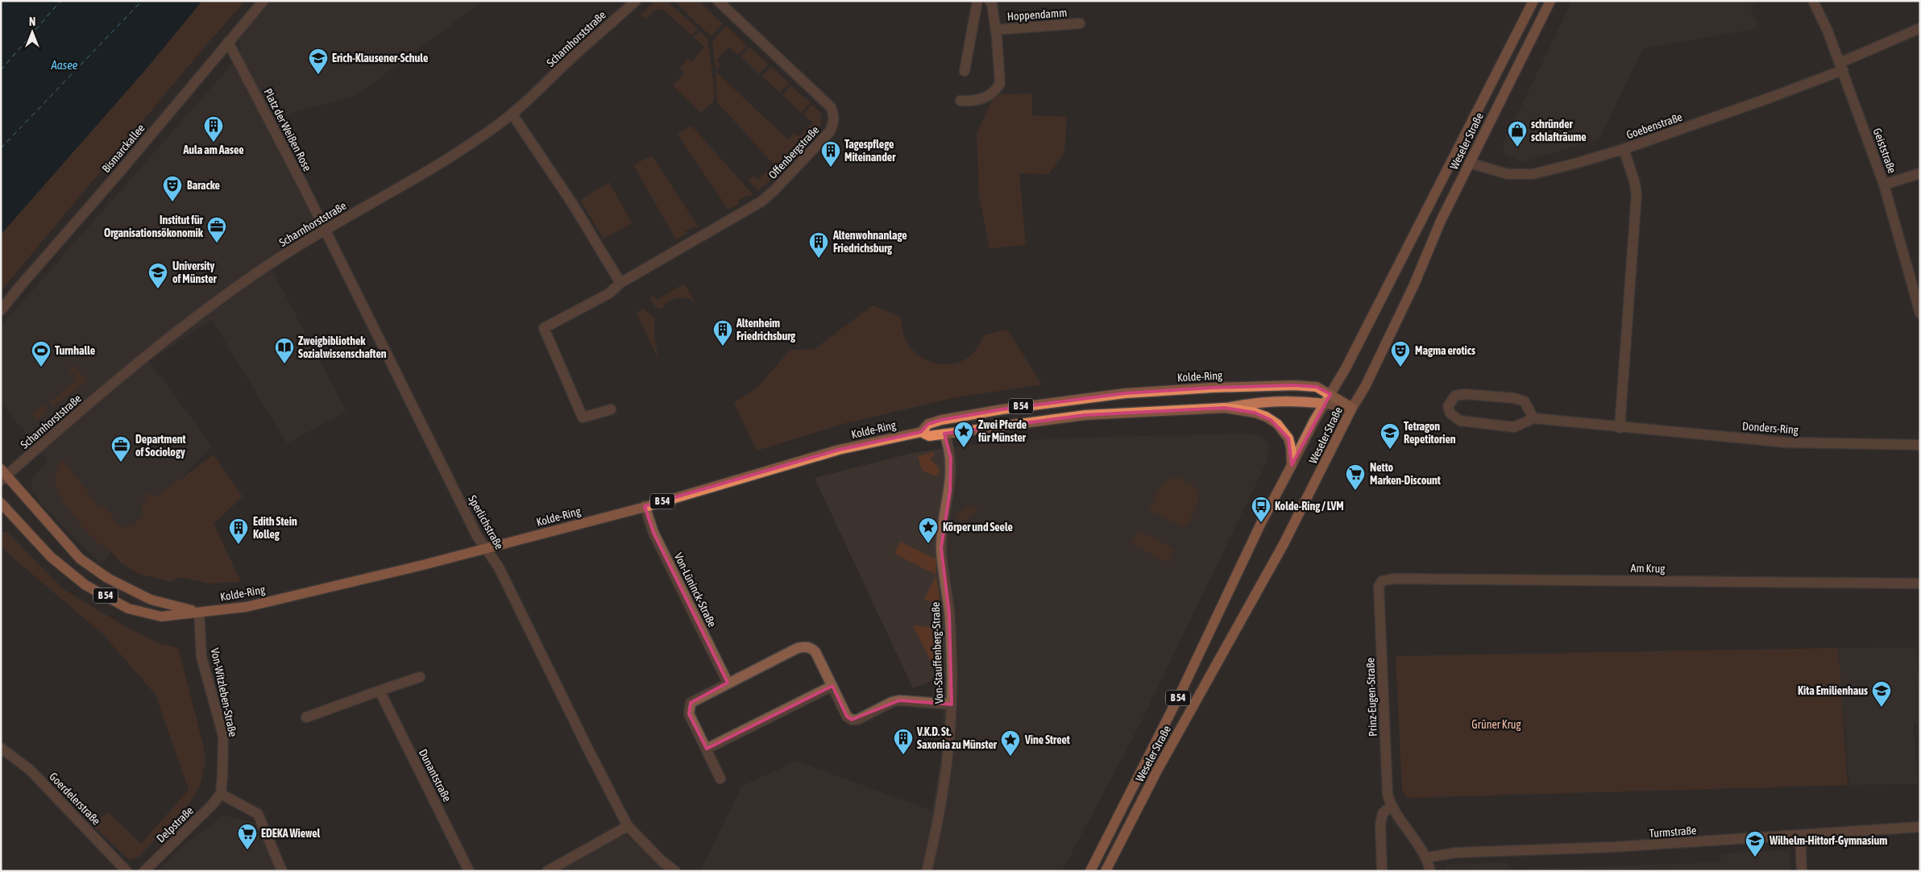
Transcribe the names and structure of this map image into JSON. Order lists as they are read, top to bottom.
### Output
{
  "streets": {
    "main road": ["Weseler Straße", "Kolde-Ring", "B 54"],
    "street": [
      "Hoppendamm",
      "Scharnhorststraße",
      "Goebenstraße",
      "Platz der Weißen Rose",
      "Bismarckallee",
      "Geiststraße",
      "Offenbergstraße",
      "Donders-Ring",
      "Sperlichstraße",
      "Am Krug",
      "Von-Lüninck-Straße",
      "Von-Stauffenberg-Straße",
      "Von-Witzleben-Straße",
      "Prinz-Eugen-Straße",
      "Dunantstraße",
      "Goerdelerstraße",
      "Delpstraße",
      "Turmstraße"
    ]
  },
  "crossings": [
    ["Scharnhorststraße", "Platz der Weißen Rose"],
    ["Scharnhorststraße", "Kolde-Ring"],
    ["Scharnhorststraße", "Sperlichstraße"],
    ["Goebenstraße", "Weseler Straße"],
    ["Goebenstraße", "Geiststraße"],
    ["Platz der Weißen Rose", "Bismarckallee"],
    ["Platz der Weißen Rose", "Sperlichstraße"],
    ["Weseler Straße", "Kolde-Ring"],
    ["Kolde-Ring", "Sperlichstraße"],
    ["Kolde-Ring", "Von-Lüninck-Straße"],
    ["Kolde-Ring", "Von-Stauffenberg-Straße"],
    ["Kolde-Ring", "Von-Witzleben-Straße"],
    ["Am Krug", "Prinz-Eugen-Straße"],
    ["Von-Witzleben-Straße", "Delpstraße"],
    ["Prinz-Eugen-Straße", "Turmstraße"]
  ],
  "water": ["Aasee"],
  "parks": ["Grüner Krug"],
  "places": {
    "school or university": [
      "Erich-Klausener-Schule",
      "University of Münster",
      "Tetragon Repetitorien",
      "Kita Emilienhaus",
      "Wilhelm-Hittorf-Gymnasium"
    ],
    "building": [
      "Aula am Aasee",
      "Tagespflege Miteinander",
      "Altenwohnanlage Friedrichsburg",
      "Altenheim Friedrichsburg",
      "Edith Stein Kolleg",
      "V.K.D. St. Saxonia zu Münster"
    ],
    "shop": ["schründer schlafträume"],
    "theatre": ["Baracke", "Magma erotics"],
    "office": ["Institut für Organisationsökonomik", "Department of Sociology"],
    "library": ["Zweigbibliothek Sozialwissenschaften"],
    "sports": ["Turnhalle"],
    "place": ["Zwei Pferde für Münster", "Körper und Seele", "Vine Street"],
    "supermarket": ["Netto Marken-Discount", "EDEKA Wiewel"],
    "bus stop": ["Kolde-Ring / LVM"]
  },
  "north": "top"
}
